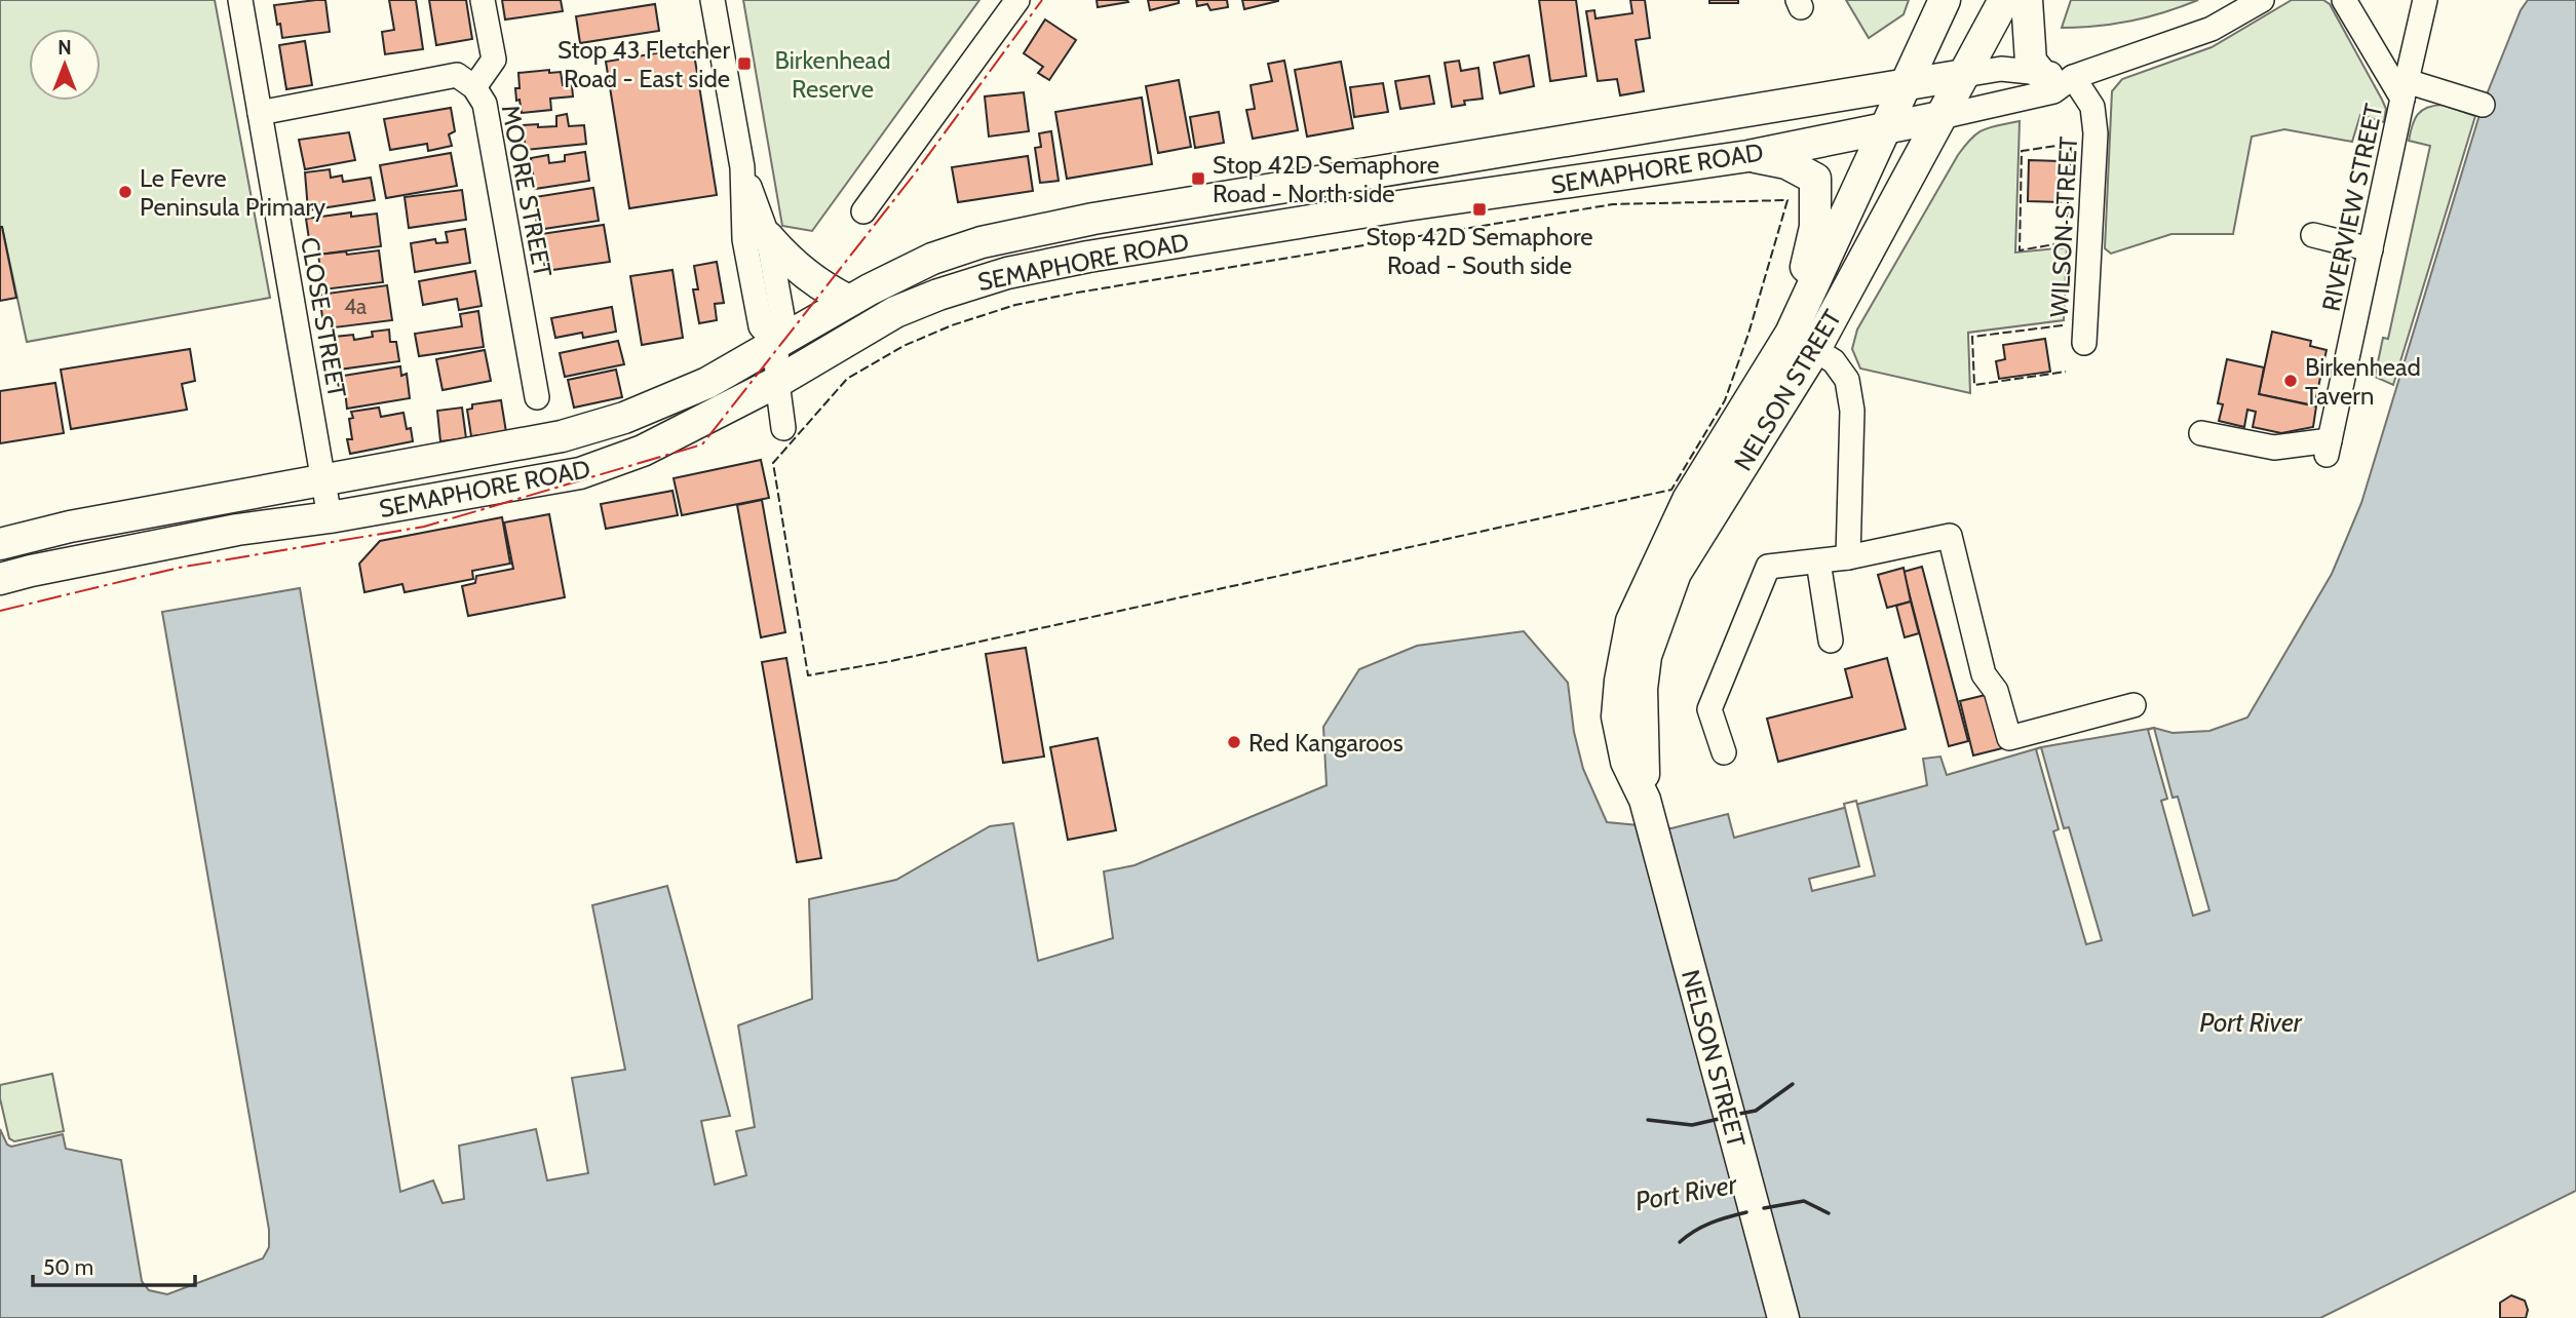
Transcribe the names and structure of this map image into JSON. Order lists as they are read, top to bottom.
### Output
{
  "streets": {
    "main road": ["SEMAPHORE ROAD", "NELSON STREET"],
    "street": [
      "MOORE STREET",
      "RIVERVIEW STREET",
      "WILSON STREET",
      "CLOSE STREET"
    ]
  },
  "crossings": [
    ["SEMAPHORE ROAD", "WILSON STREET"],
    ["SEMAPHORE ROAD", "CLOSE STREET"],
    ["SEMAPHORE ROAD", "NELSON STREET"],
    ["MOORE STREET", "CLOSE STREET"]
  ],
  "water": ["Port River"],
  "parks": ["Birkenhead Reserve"],
  "places": {
    "transit": ["Stop 43 Fletcher Road - East side", "Stop 42D Semaphore Road - North side", "Stop 42D Semaphore Road - South side"],
    "other": ["Le Fevre Peninsula Primary", "Birkenhead Tavern", "Red Kangaroos"]
  },
  "house_numbers": ["4a"],
  "scale_bar": "50 m",
  "north": "top"
}
